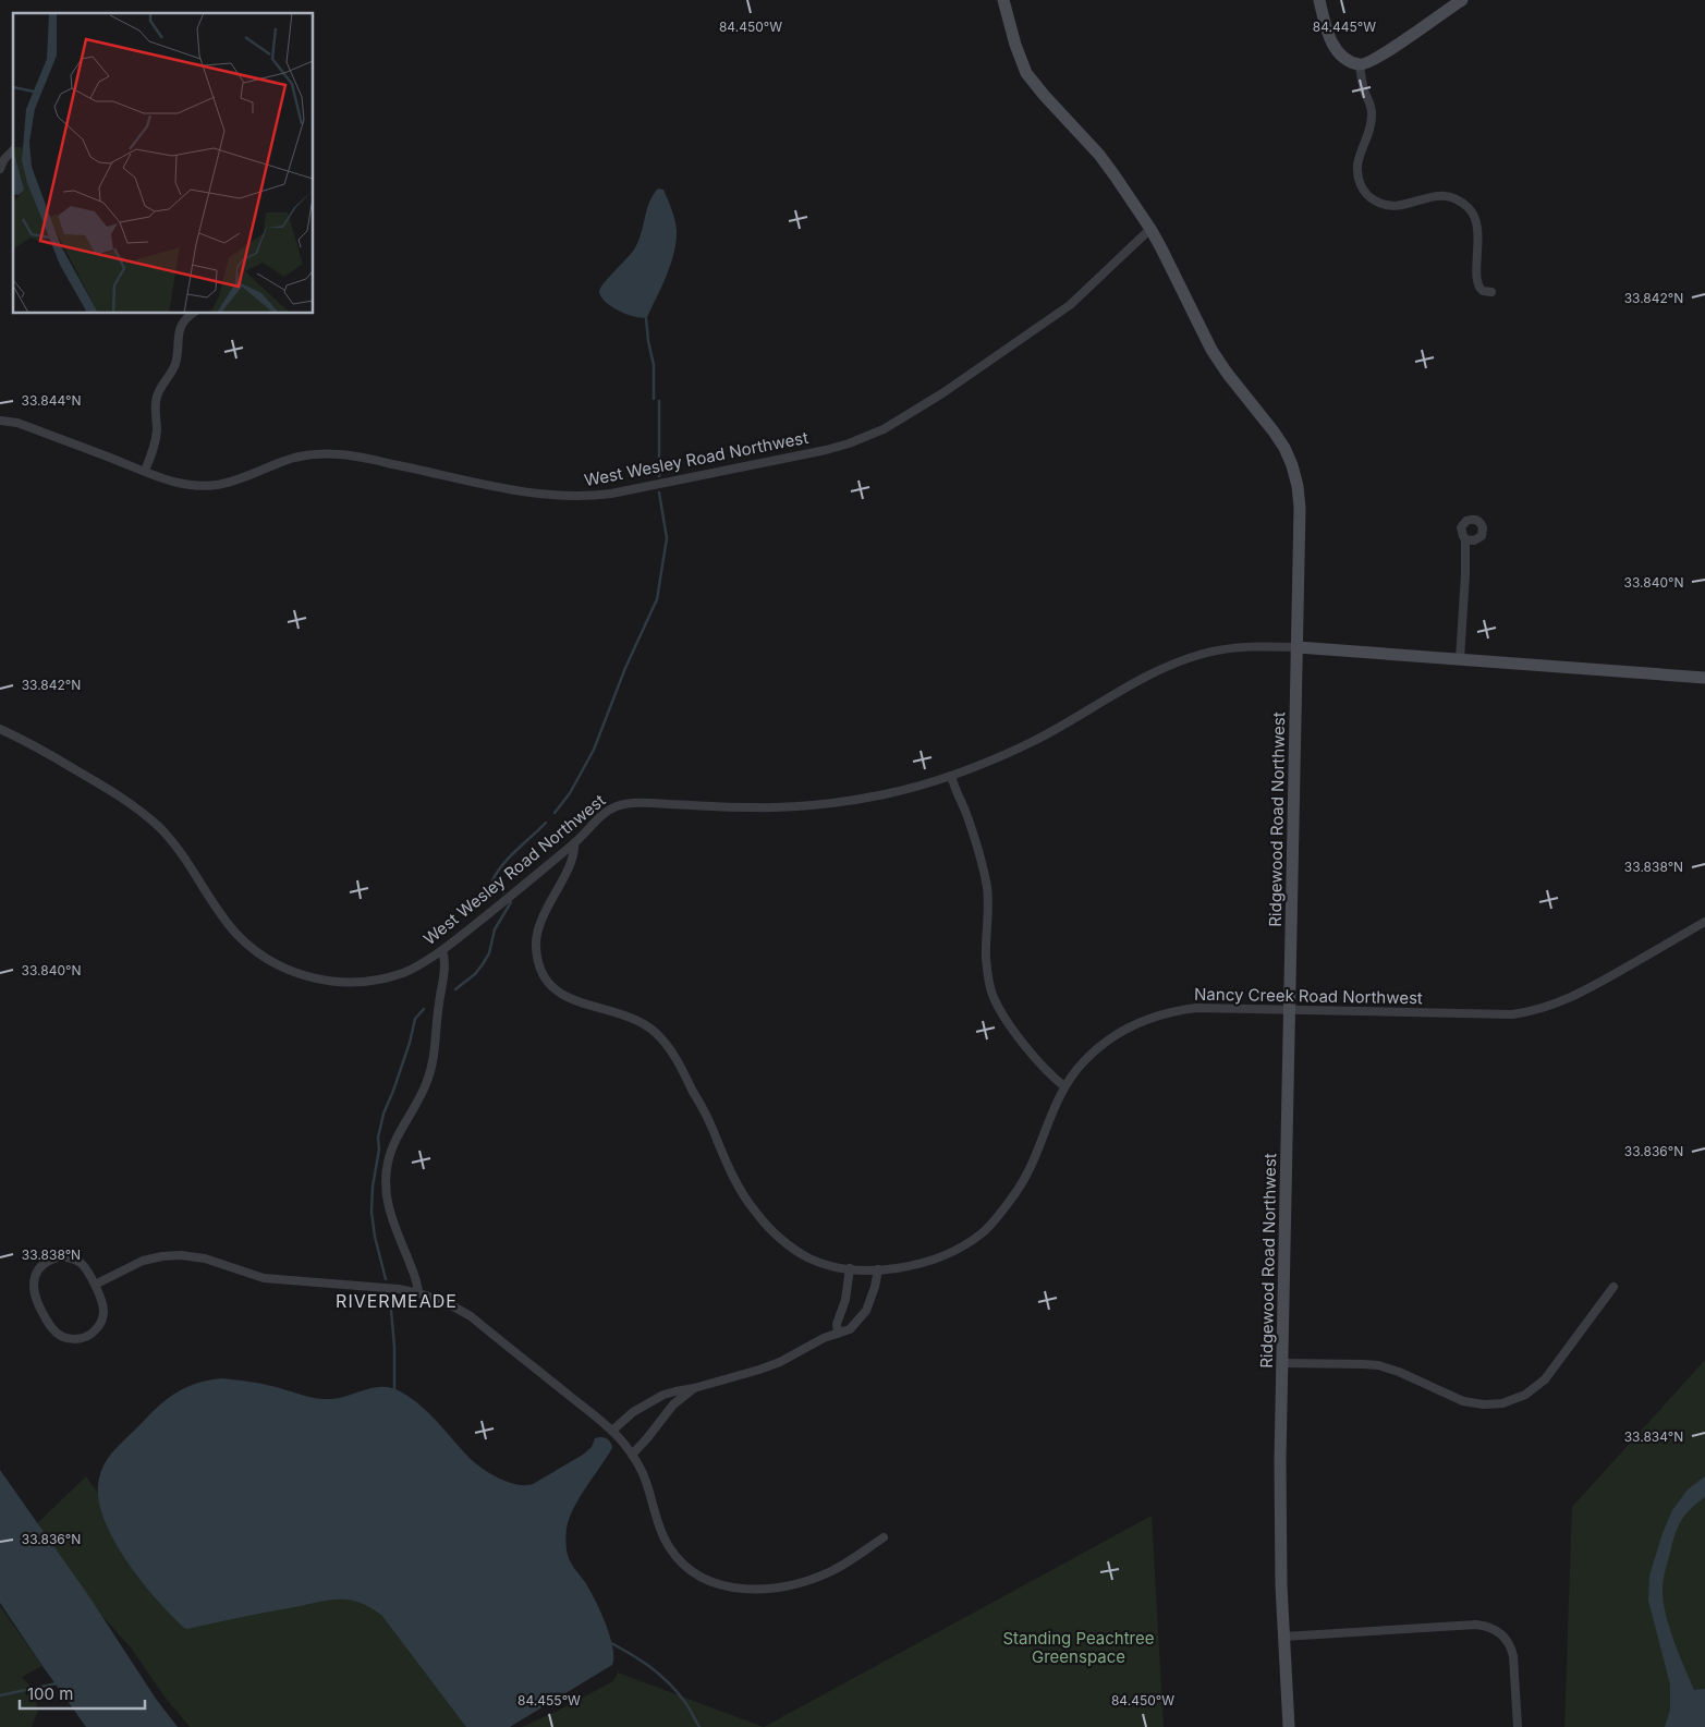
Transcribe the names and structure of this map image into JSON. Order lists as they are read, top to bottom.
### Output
{
  "streets": {
    "street": ["West Wesley Road Northwest", "Ridgewood Road Northwest", "Nancy Creek Road Northwest"]
  },
  "crossings": [
    ["West Wesley Road Northwest", "Ridgewood Road Northwest"],
    ["West Wesley Road Northwest", "Nancy Creek Road Northwest"],
    ["Ridgewood Road Northwest", "Nancy Creek Road Northwest"]
  ],
  "districts": ["RIVERMEADE"],
  "parks": ["Standing Peachtree Greenspace"],
  "scale_bar": "100 m",
  "coordinates": [
    "84.450°W",
    "84.445°W",
    "33.842°N",
    "33.844°N",
    "33.840°N",
    "33.838°N",
    "33.836°N",
    "33.834°N",
    "84.455°W"
  ]
}
